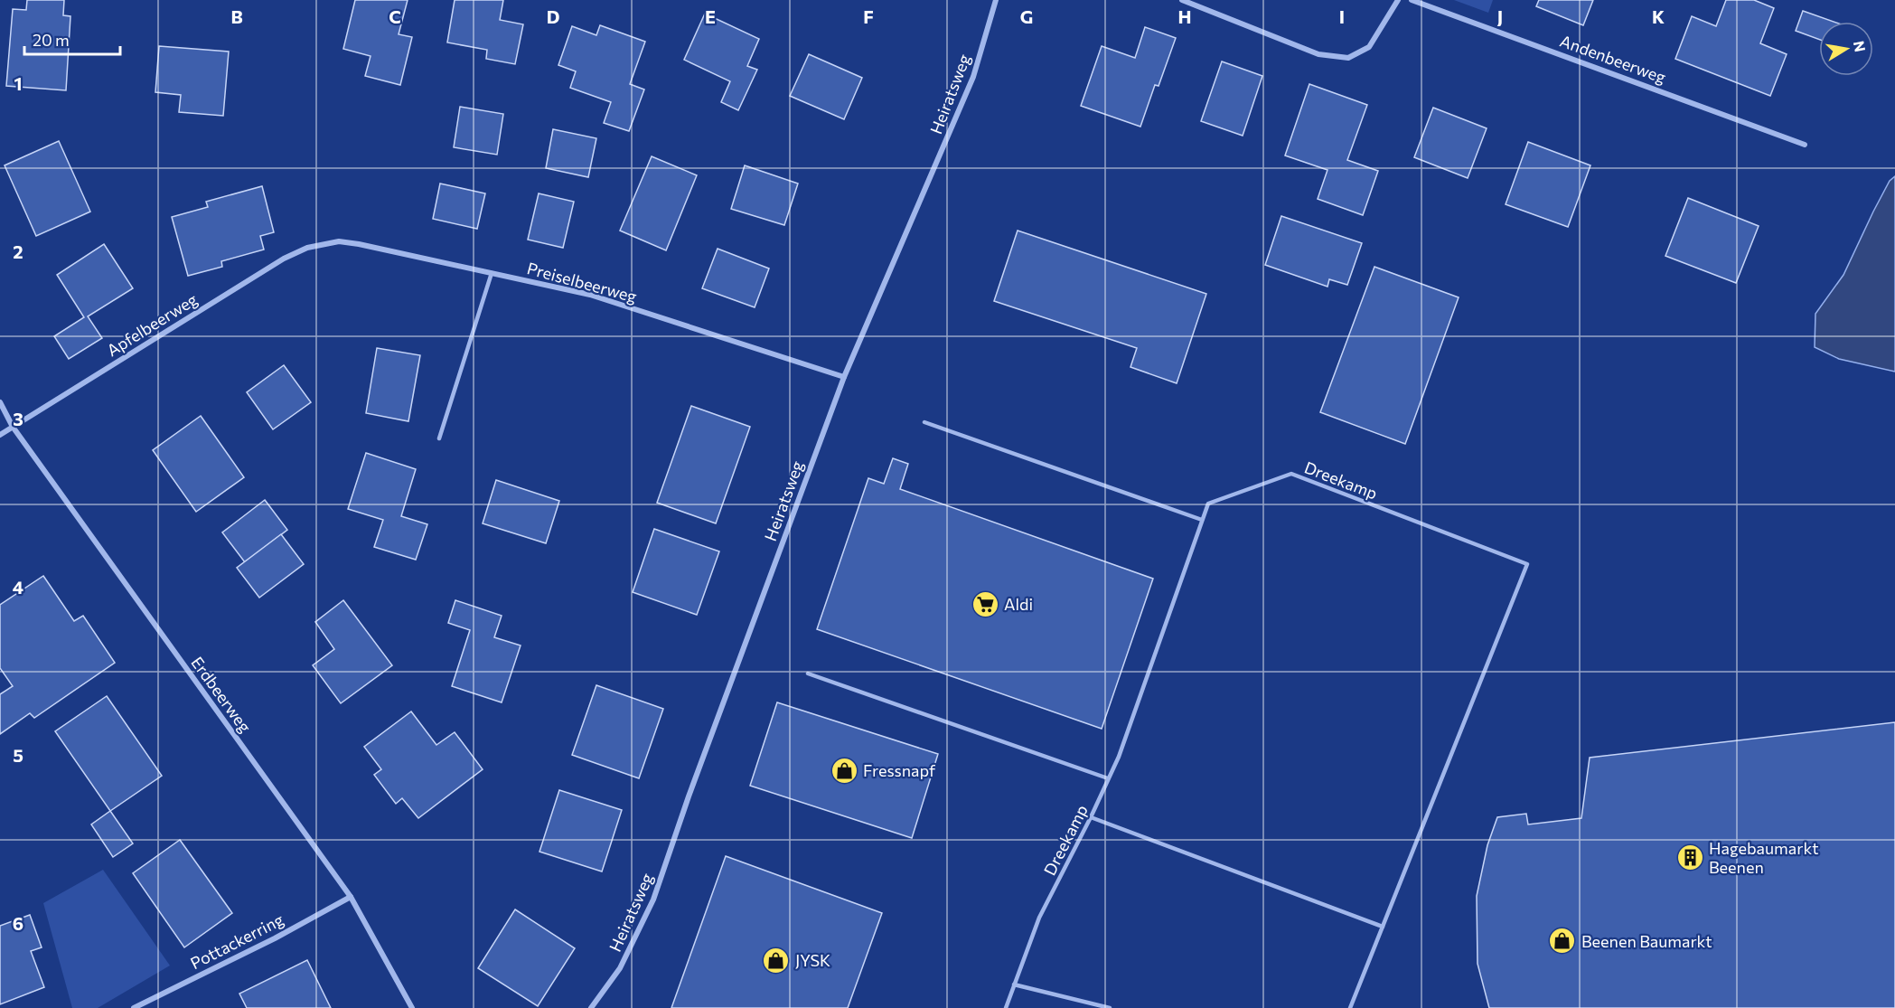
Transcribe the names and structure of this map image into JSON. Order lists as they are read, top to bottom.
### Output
{
  "streets": {
    "street": [
      "Andenbeerweg",
      "Heiratsweg",
      "Preiselbeerweg",
      "Apfelbeerweg",
      "Erdbeerweg",
      "Pottackerring"
    ],
    "lane": ["Dreekamp"]
  },
  "crossings": [
    ["Heiratsweg", "Preiselbeerweg"],
    ["Preiselbeerweg", "Apfelbeerweg"],
    ["Apfelbeerweg", "Erdbeerweg"],
    ["Erdbeerweg", "Pottackerring"]
  ],
  "places": {
    "supermarket": ["Aldi"],
    "shop": ["Fressnapf", "Beenen Baumarkt", "JYSK"],
    "building": ["Hagebaumarkt Beenen"]
  },
  "scale_bar": "20 m",
  "north": "right",
  "grid": {
    "columns": [
      "B",
      "C",
      "D",
      "E",
      "F",
      "G",
      "H",
      "I",
      "J",
      "K"
    ],
    "rows": [
      "1",
      "2",
      "3",
      "4",
      "5",
      "6"
    ]
  }
}
